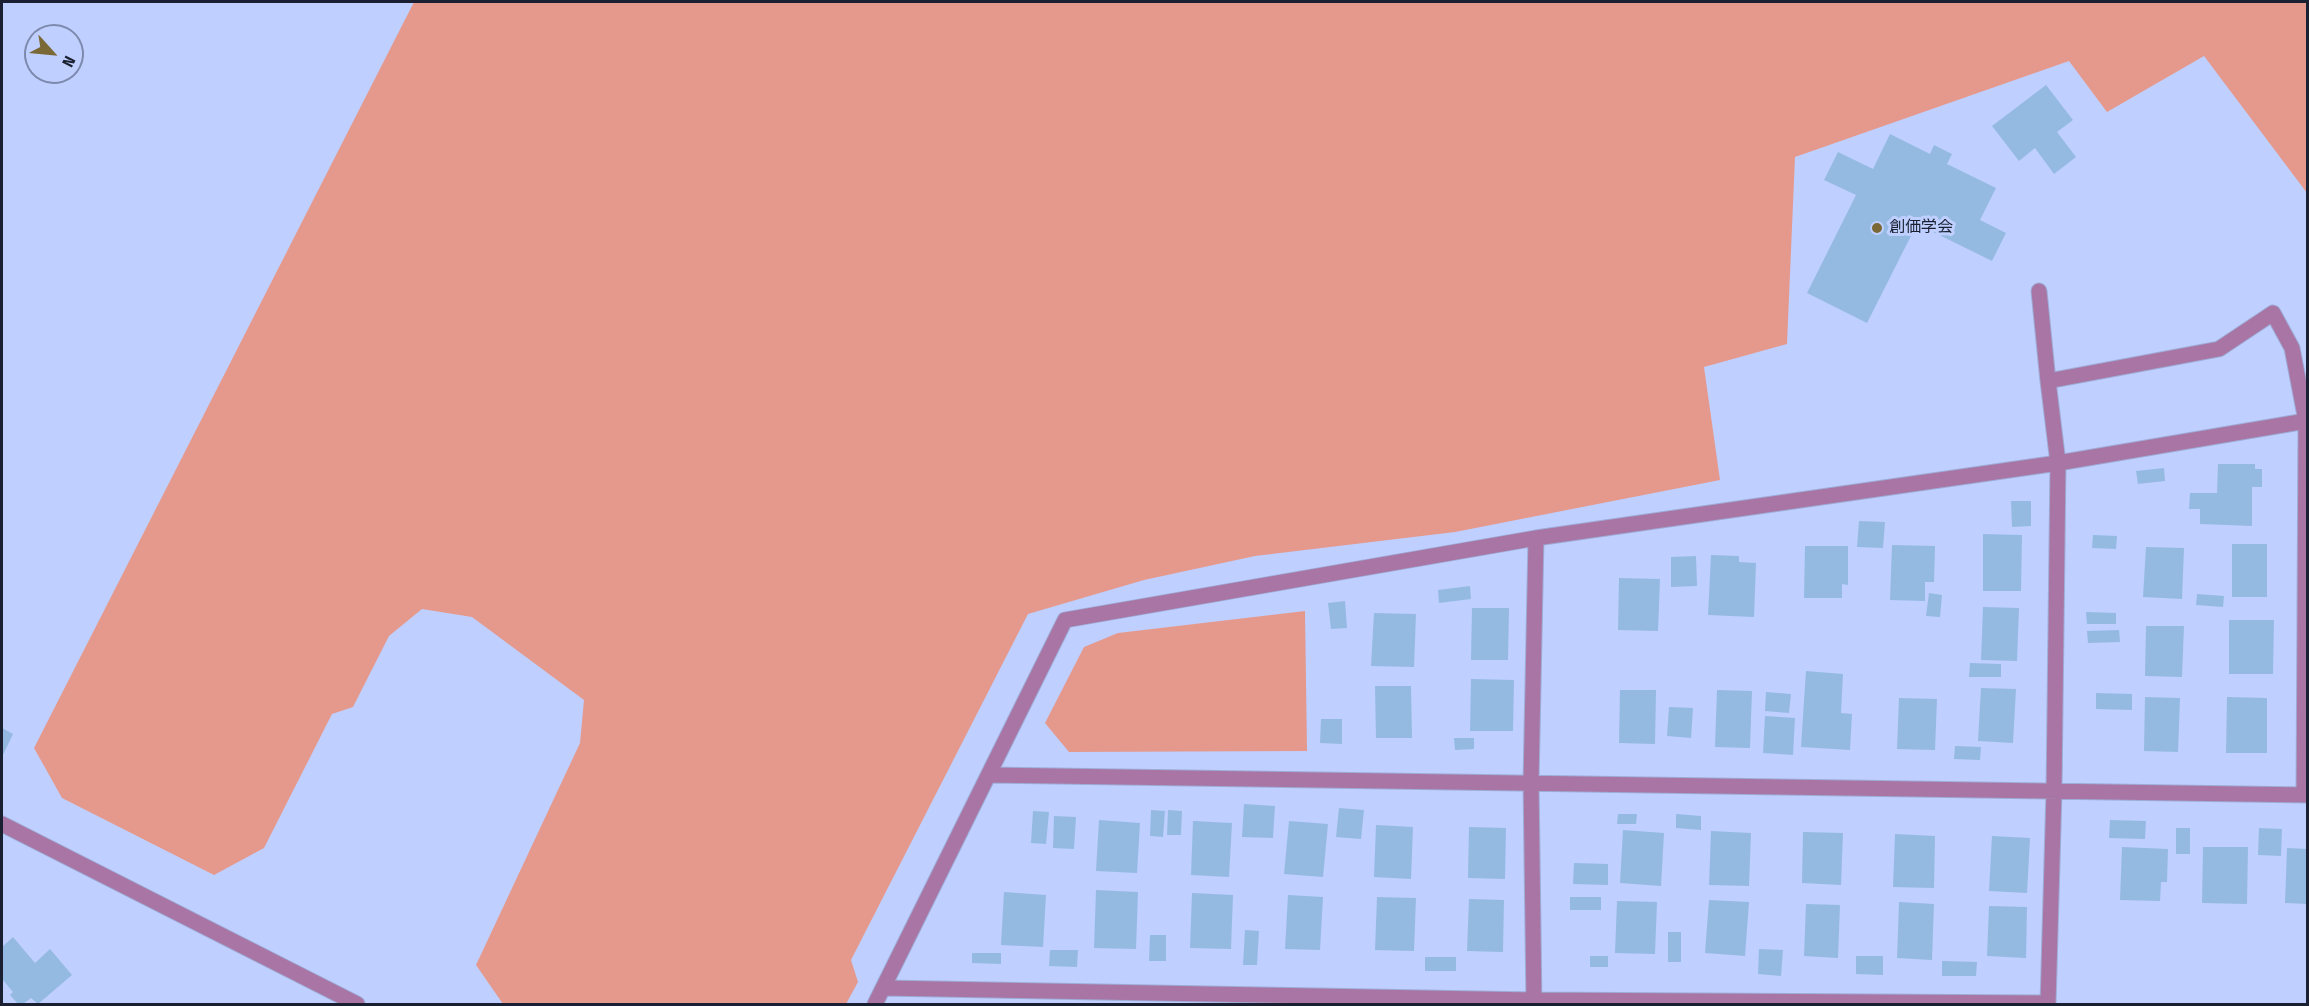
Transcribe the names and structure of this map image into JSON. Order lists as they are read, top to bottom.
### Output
{
  "places": ["創価学会"],
  "north": "bottom right"
}
